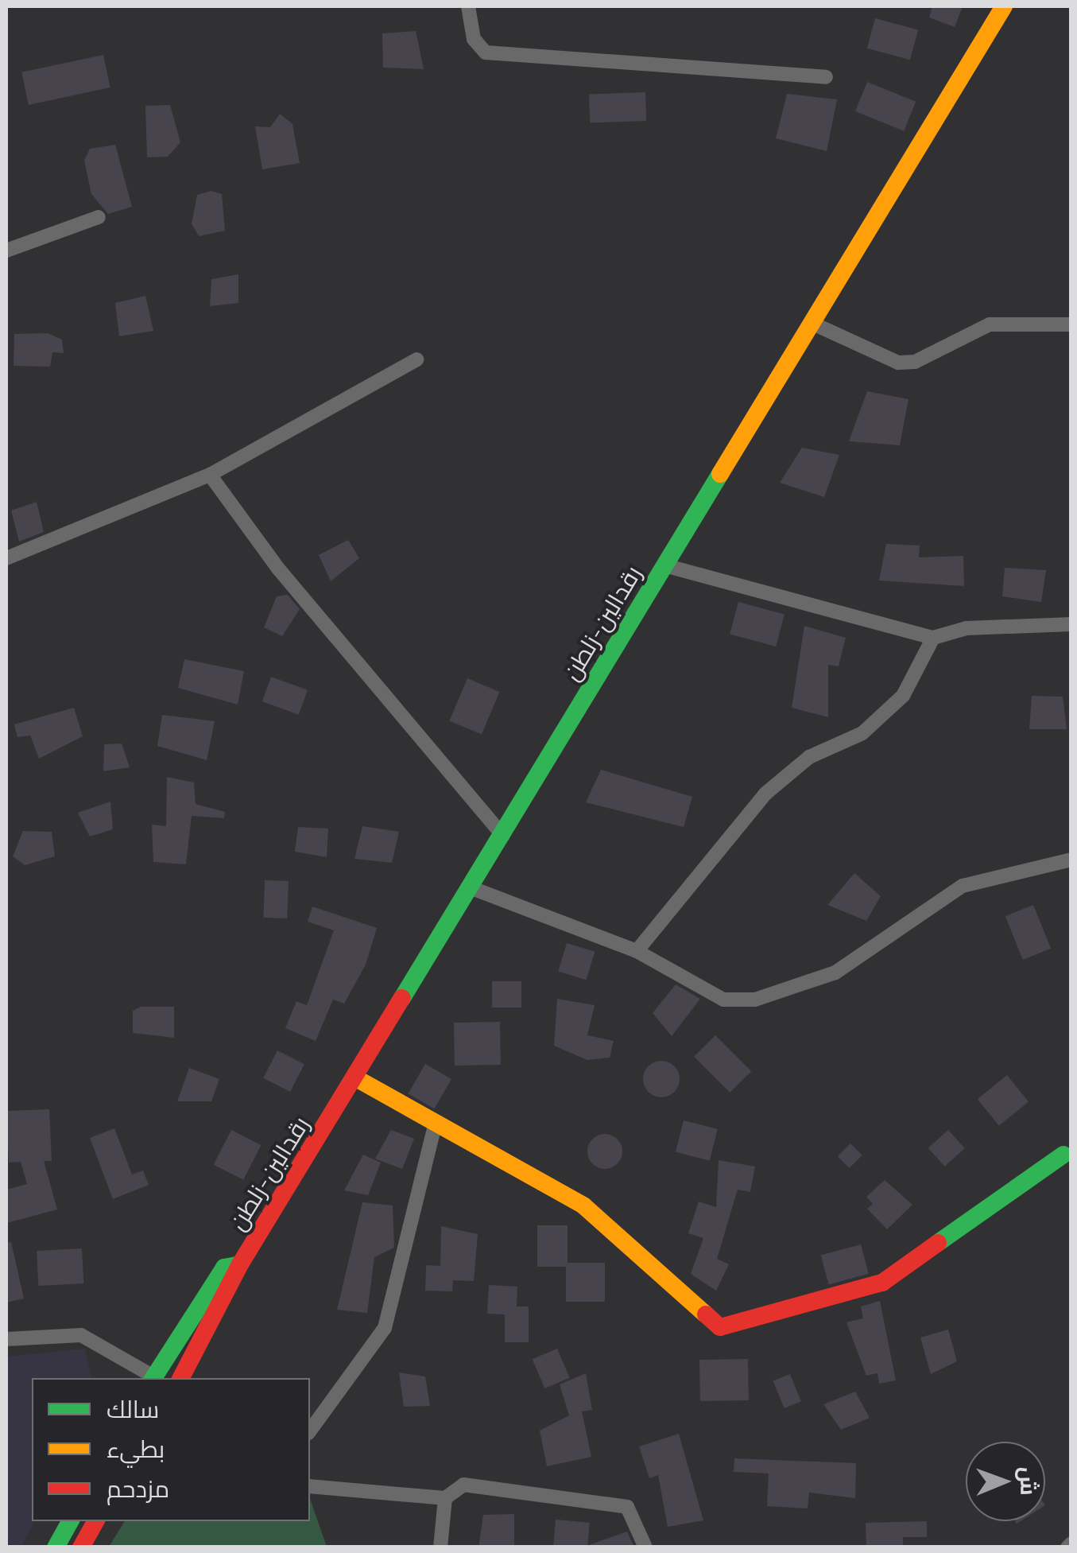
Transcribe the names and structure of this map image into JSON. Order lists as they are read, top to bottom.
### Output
{
  "streets": {
    "main road": ["رقدالين-زلطن"]
  },
  "legend": ["سالك", "بطيء", "مزدحم"],
  "north": "right"
}
